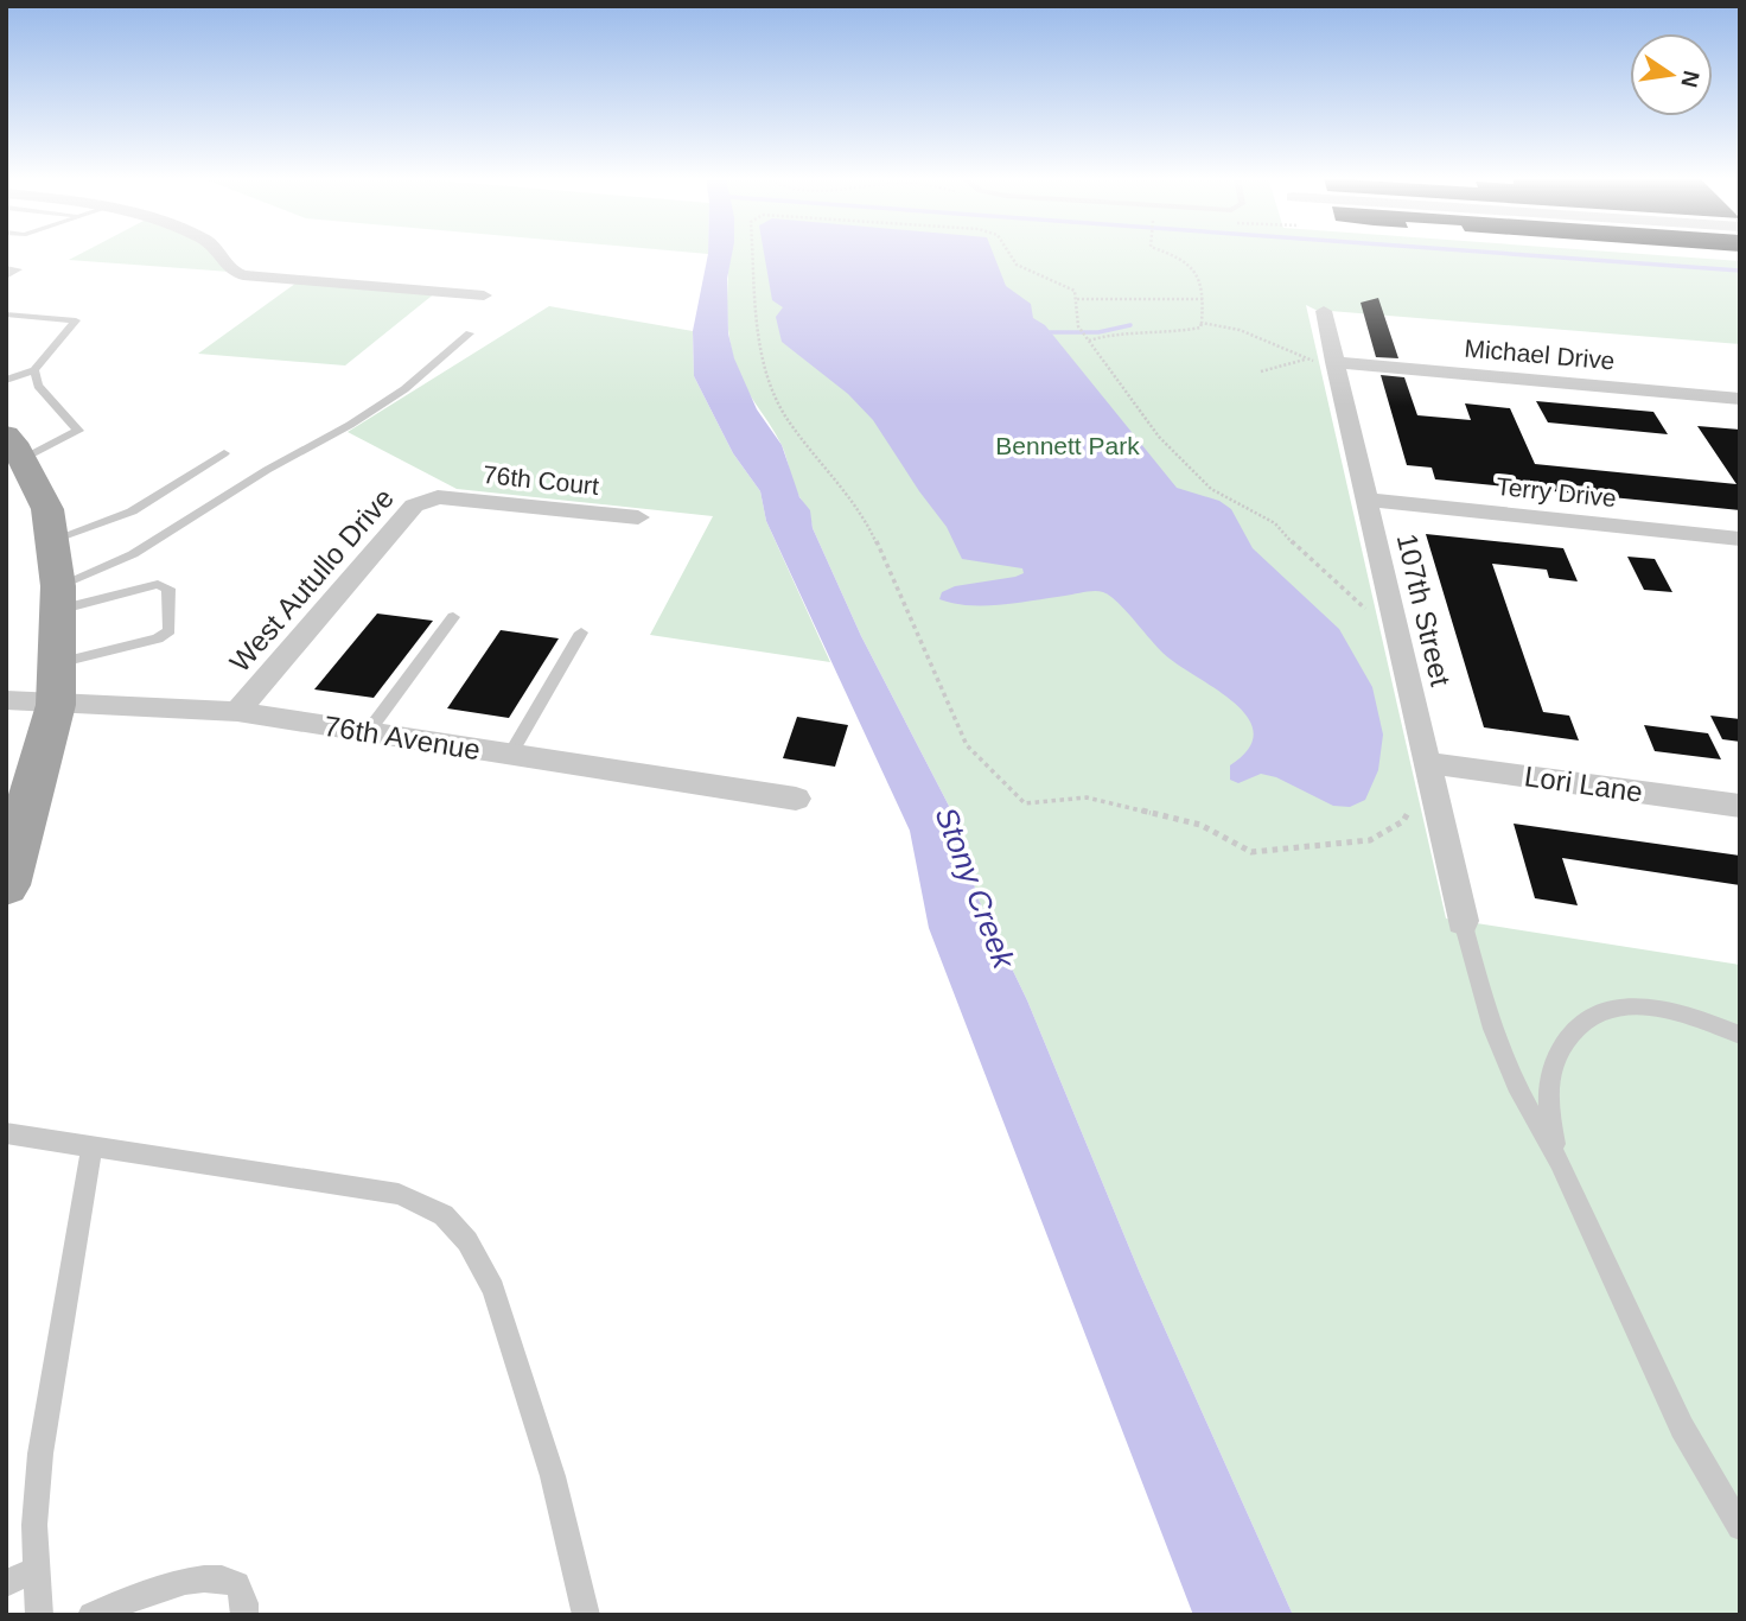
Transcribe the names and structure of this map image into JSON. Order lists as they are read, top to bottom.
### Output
{
  "streets": {
    "street": [
      "Michael Drive",
      "76th Court",
      "Terry Drive",
      "West Autullo Drive",
      "107th Street",
      "76th Avenue",
      "Lori Lane"
    ]
  },
  "crossings": [
    ["Michael Drive", "107th Street"],
    ["76th Court", "West Autullo Drive"],
    ["Terry Drive", "107th Street"],
    ["West Autullo Drive", "76th Avenue"],
    ["107th Street", "Lori Lane"]
  ],
  "water": ["Stony Creek"],
  "parks": ["Bennett Park"],
  "north": "right"
}
